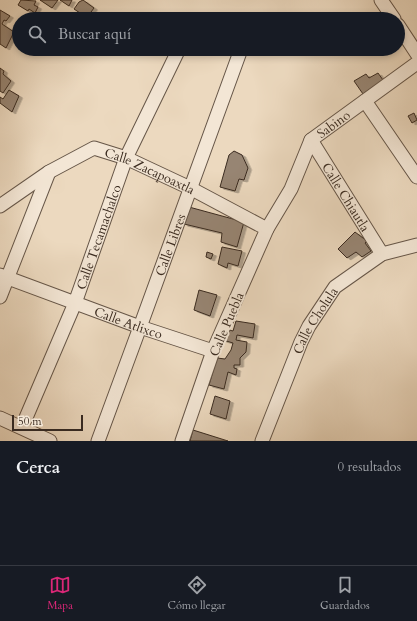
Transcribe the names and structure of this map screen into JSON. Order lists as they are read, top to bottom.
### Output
{
  "streets": {
    "street": [
      "Sabino",
      "Calle Zacapoaxtla",
      "Calle Chiautla",
      "Calle Tecamachalco",
      "Calle Libres",
      "Calle Cholula",
      "Calle Atlixco",
      "Calle Puebla"
    ]
  },
  "crossings": [
    ["Sabino", "Calle Zacapoaxtla"],
    ["Sabino", "Calle Chiautla"],
    ["Sabino", "Calle Puebla"],
    ["Calle Zacapoaxtla", "Calle Tecamachalco"],
    ["Calle Zacapoaxtla", "Calle Libres"],
    ["Calle Zacapoaxtla", "Calle Puebla"],
    ["Calle Chiautla", "Calle Cholula"],
    ["Calle Tecamachalco", "Calle Atlixco"],
    ["Calle Libres", "Calle Atlixco"],
    ["Calle Atlixco", "Calle Puebla"]
  ],
  "scale_bar": "50 m",
  "page": {
    "search": "Buscar aquí",
    "scale": "50 m",
    "heading": ["Cerca", "0 resultados"],
    "nav": ["Mapa", "Cómo llegar", "Guardados"]
  }
}
